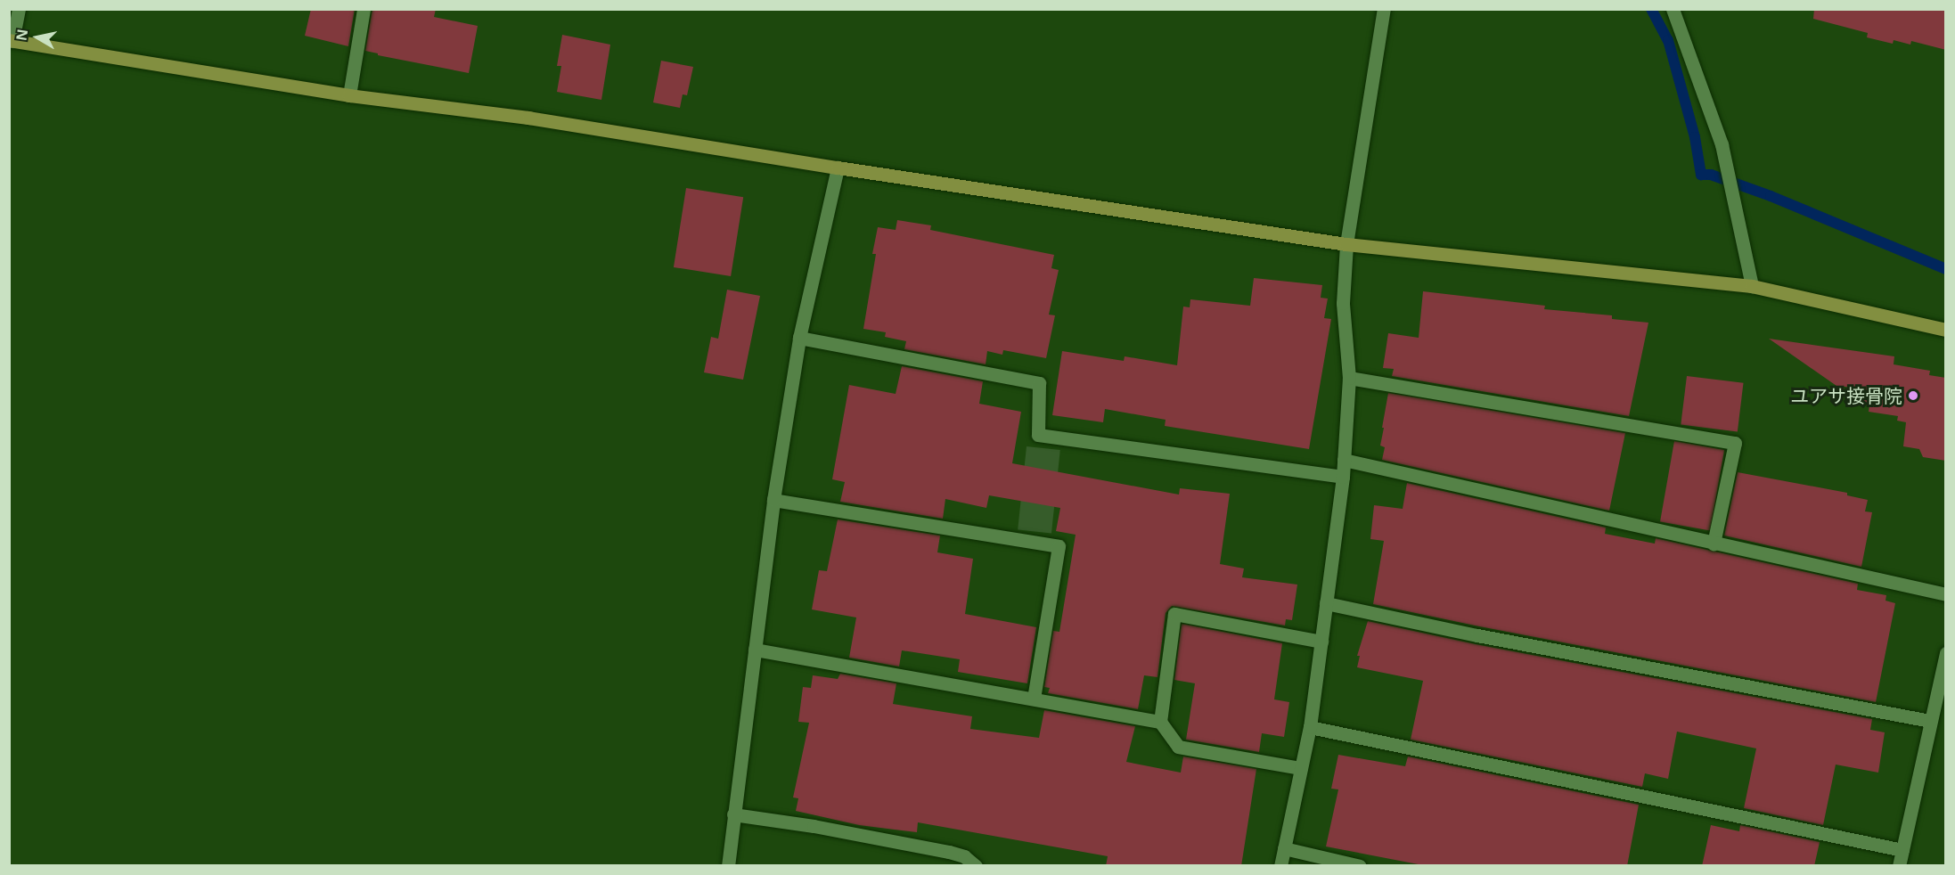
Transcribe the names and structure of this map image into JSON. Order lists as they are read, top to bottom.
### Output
{
  "places": ["ユアサ接骨院"],
  "north": "left"
}
